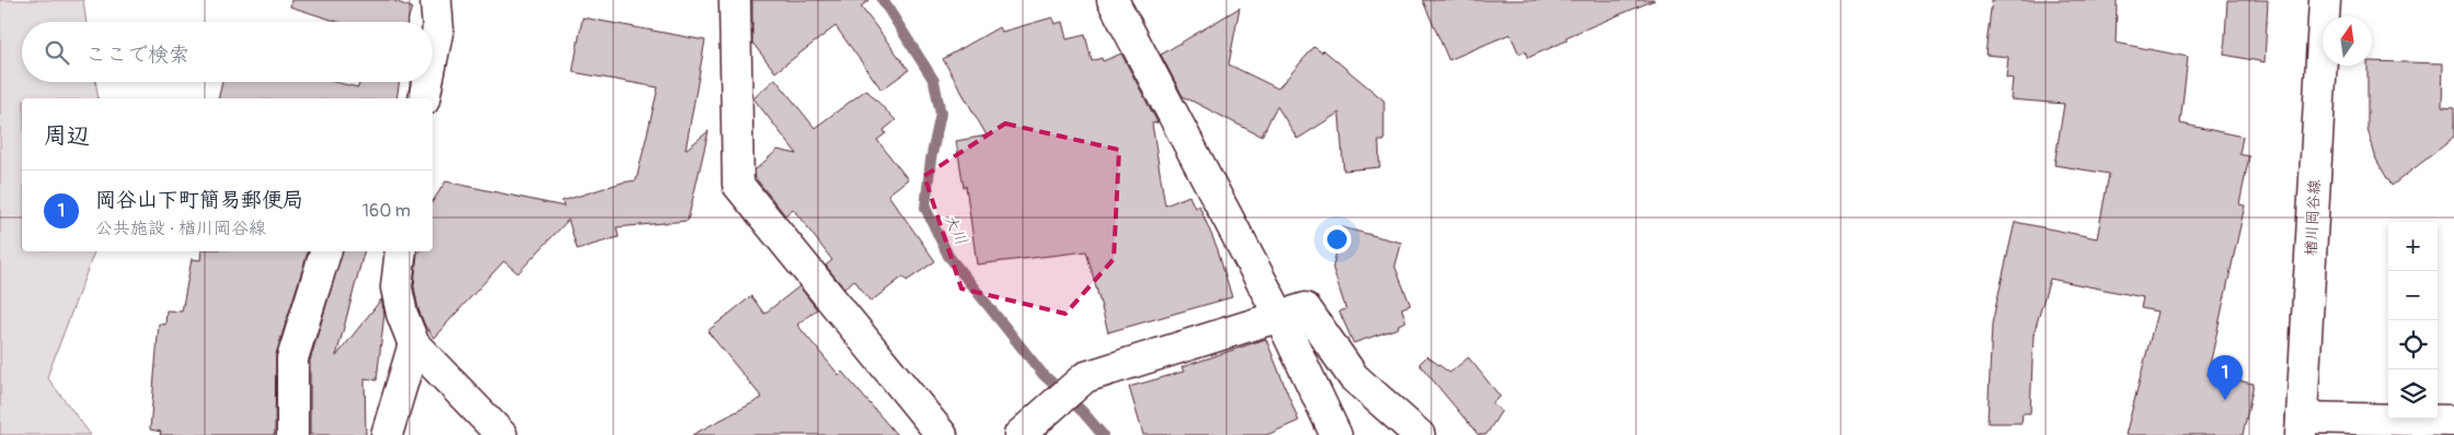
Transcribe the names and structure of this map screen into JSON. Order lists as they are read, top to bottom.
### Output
{
  "streets": {
    "street": ["楢川岡谷線"]
  },
  "water": ["大川"],
  "north": "top",
  "page": {
    "search": "ここで検索",
    "heading": "周辺",
    "list": [
      {
        "mark": "1",
        "name": "岡谷山下町簡易郵便局",
        "note": "公共施設 · 楢川岡谷線",
        "value": "160 m"
      }
    ],
    "map_buttons": ["+", "−"],
    "pins": "1"
  }
}
